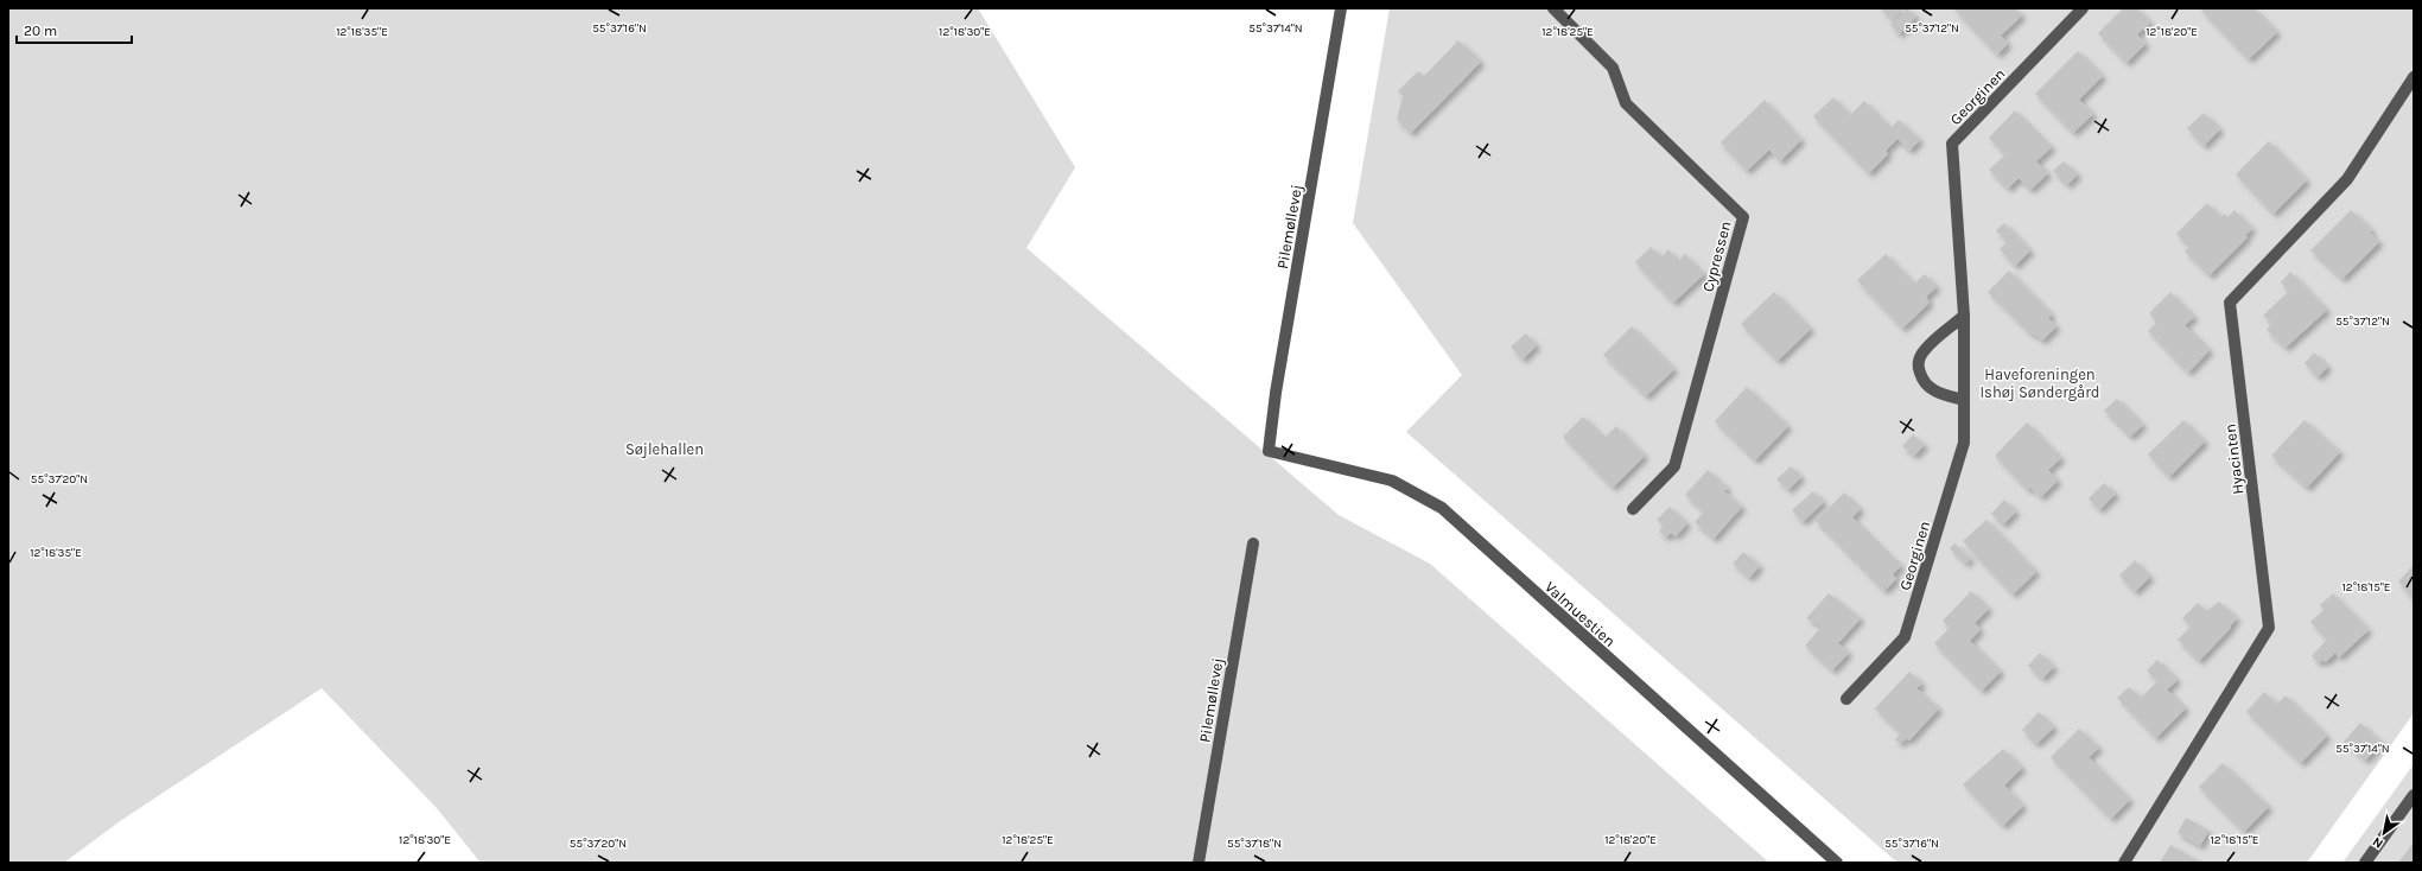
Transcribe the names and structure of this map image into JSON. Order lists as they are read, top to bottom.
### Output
{
  "streets": {
    "street": [
      "Georginen",
      "Pilemøllevej",
      "Cypressen",
      "Hyacinten",
      "Valmuestien"
    ]
  },
  "crossings": [
    ["Pilemøllevej", "Valmuestien"]
  ],
  "parks": ["Haveforeningen Ishøj Søndergård", "Søjlehallen"],
  "scale_bar": "20 m",
  "north": "bottom left",
  "coordinates": [
    "55°37'16\"N",
    "55°37'14\"N",
    "55°37'12\"N",
    "12°18'35\"E",
    "12°18'30\"E",
    "12°18'25\"E",
    "12°18'20\"E",
    "55°37'20\"N",
    "12°18'15\"E",
    "55°37'18\"N"
  ]
}
